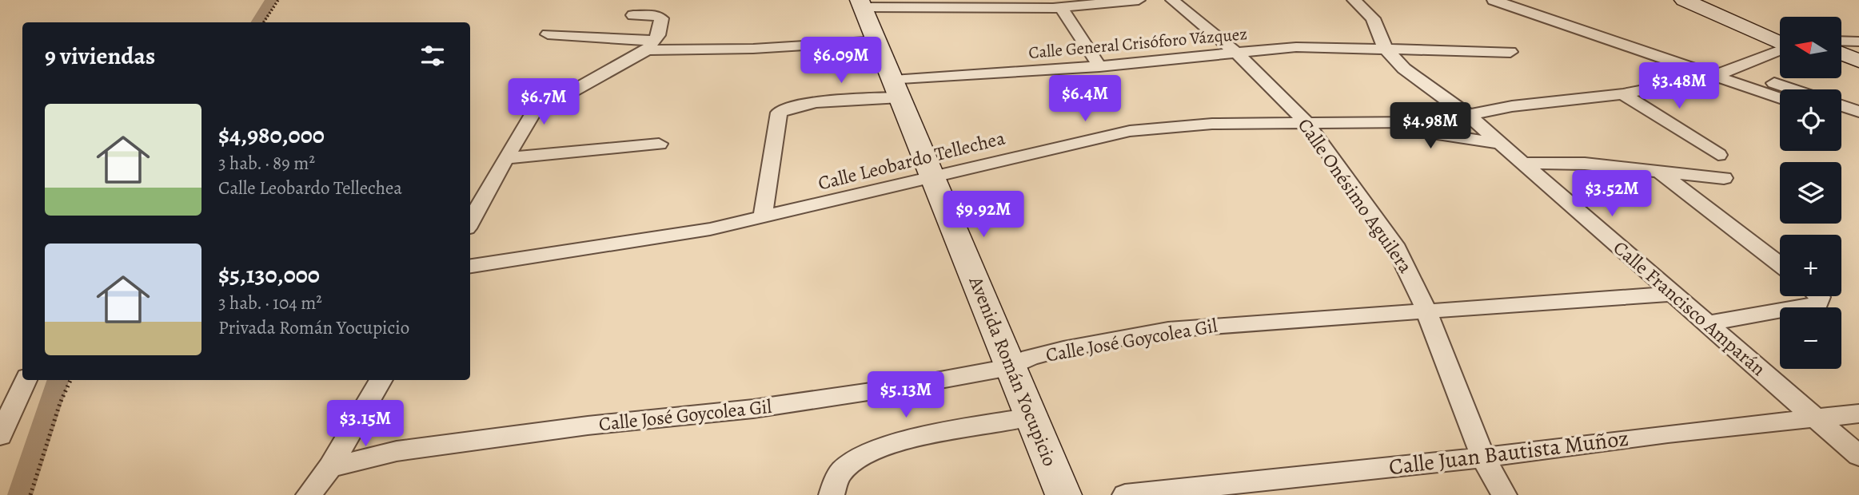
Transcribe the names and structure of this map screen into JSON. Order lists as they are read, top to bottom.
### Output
{
  "streets": {
    "street": [
      "Calle General Crisóforo Vázquez",
      "Calle Leobardo Tellechea",
      "Calle Onésimo Aguilera",
      "Calle Francisco Amparán",
      "Calle José Goycolea Gil",
      "Avenida Román Yocupicio",
      "Calle Juan Bautista Muñoz"
    ]
  },
  "crossings": [
    ["Calle General Crisóforo Vázquez", "Calle Leobardo Tellechea"],
    ["Calle General Crisóforo Vázquez", "Calle Onésimo Aguilera"],
    ["Calle General Crisóforo Vázquez", "Calle Francisco Amparán"],
    ["Calle General Crisóforo Vázquez", "Avenida Román Yocupicio"],
    ["Calle Leobardo Tellechea", "Calle Onésimo Aguilera"],
    ["Calle Leobardo Tellechea", "Calle Francisco Amparán"],
    ["Calle Leobardo Tellechea", "Avenida Román Yocupicio"],
    ["Calle Onésimo Aguilera", "Calle José Goycolea Gil"],
    ["Calle Onésimo Aguilera", "Calle Juan Bautista Muñoz"],
    ["Calle Francisco Amparán", "Calle José Goycolea Gil"],
    ["Calle Francisco Amparán", "Calle Juan Bautista Muñoz"],
    ["Calle José Goycolea Gil", "Avenida Román Yocupicio"]
  ],
  "north": "left",
  "page": {
    "map_buttons": ["+", "−"],
    "heading": "9 viviendas",
    "price": [
      "$6.09M",
      "$3.48M",
      "$6.4M",
      "$6.7M",
      "$4.98M",
      "$3.52M",
      "$9.92M",
      "$5.13M",
      "$3.15M"
    ],
    "list": [
      {
        "name": "$4,980,000",
        "note": "3 hab. · 89 m² · Calle Leobardo Tellechea"
      },
      {
        "name": "$5,130,000",
        "note": "3 hab. · 104 m² · Privada Román Yocupicio"
      }
    ]
  }
}
